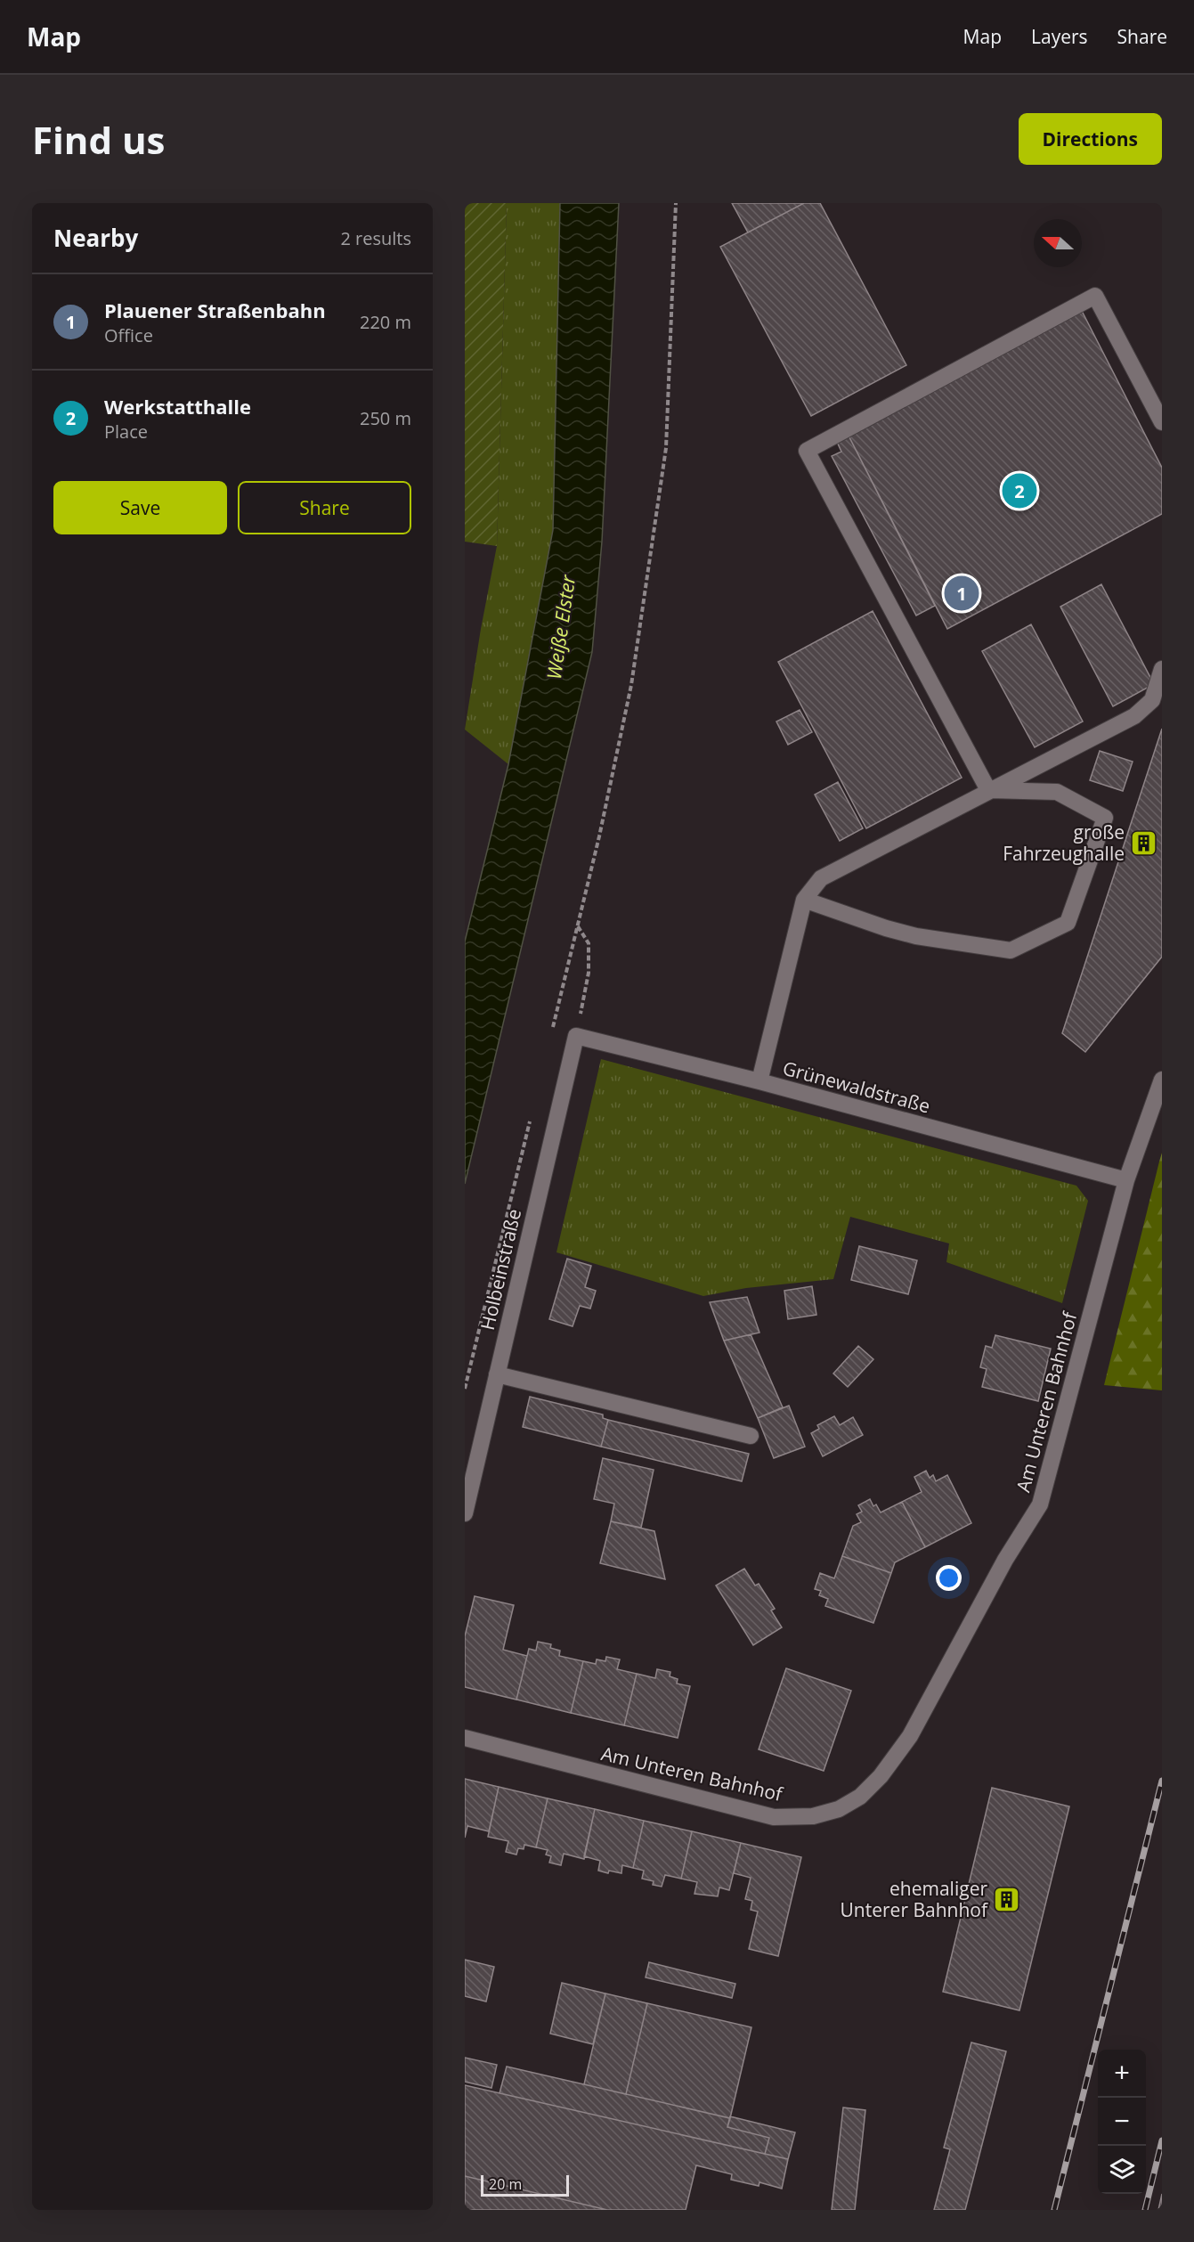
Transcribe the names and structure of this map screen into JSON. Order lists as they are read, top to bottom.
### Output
{
  "streets": {
    "street": ["Grünewaldstraße", "Holbeinstraße", "Am Unteren Bahnhof"]
  },
  "crossings": [
    ["Grünewaldstraße", "Holbeinstraße"],
    ["Grünewaldstraße", "Am Unteren Bahnhof"]
  ],
  "water": ["Weiße Elster"],
  "places": {
    "building": ["große Fahrzeughalle", "ehemaliger Unterer Bahnhof"]
  },
  "scale_bar": "20 m",
  "north": "left",
  "page": {
    "header": "Map",
    "nav": ["Map", "Layers", "Share"],
    "buttons": [
      "Directions",
      ["Save", "Share"]
    ],
    "title": "Find us",
    "heading": ["Nearby", "2 results"],
    "list": [
      {
        "mark": "1",
        "name": "Plauener Straßenbahn",
        "note": "Office",
        "value": "220 m"
      },
      {
        "mark": "2",
        "name": "Werkstatthalle",
        "note": "Place",
        "value": "250 m"
      }
    ],
    "pins": ["2", "1"],
    "map_buttons": ["+", "−"],
    "scale": "20 m"
  }
}
